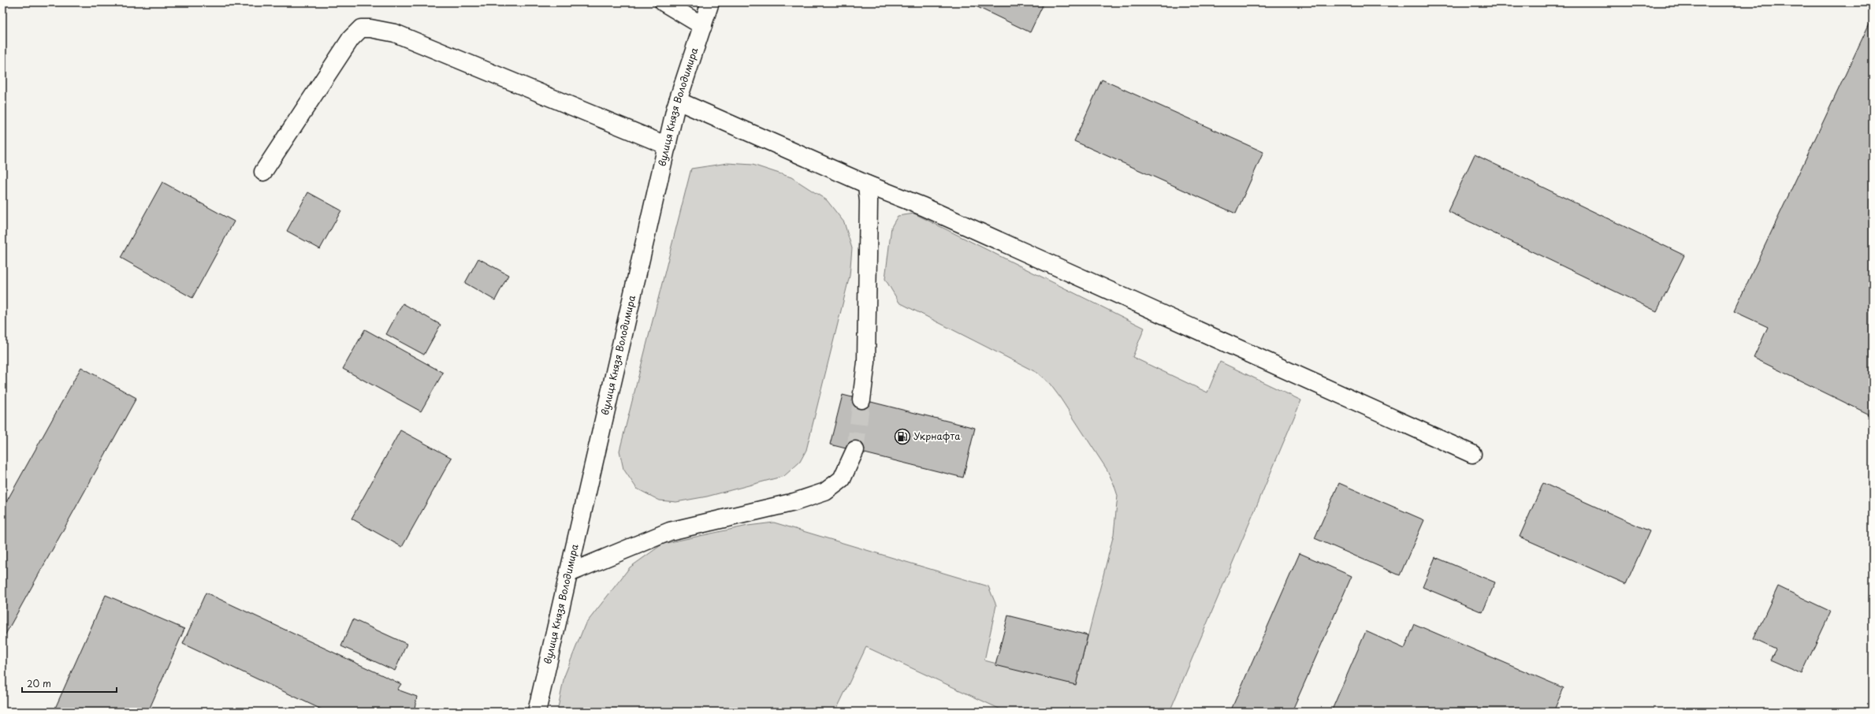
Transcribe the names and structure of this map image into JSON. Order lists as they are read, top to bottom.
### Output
{
  "streets": {
    "main road": ["вулиця Князя Володимира"]
  },
  "places": {
    "fuel station": ["Укрнафта"]
  },
  "scale_bar": "20 m"
}
